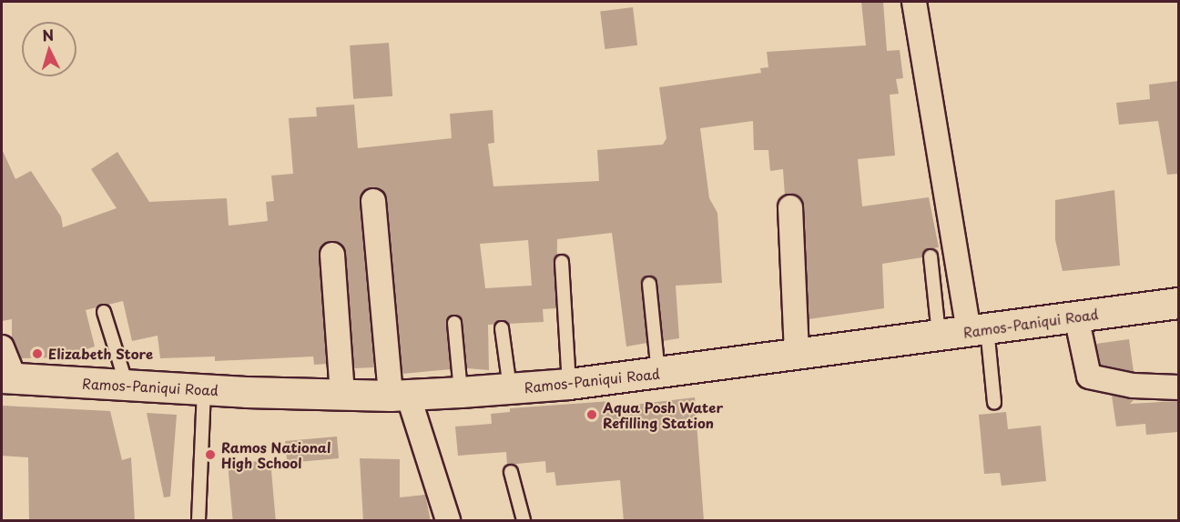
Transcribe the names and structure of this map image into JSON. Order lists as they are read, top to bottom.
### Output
{
  "streets": {
    "main road": ["Ramos-Paniqui Road"]
  },
  "places": ["Elizabeth Store", "Aqua Posh Water Refilling Station", "Ramos National High School"],
  "north": "top"
}
